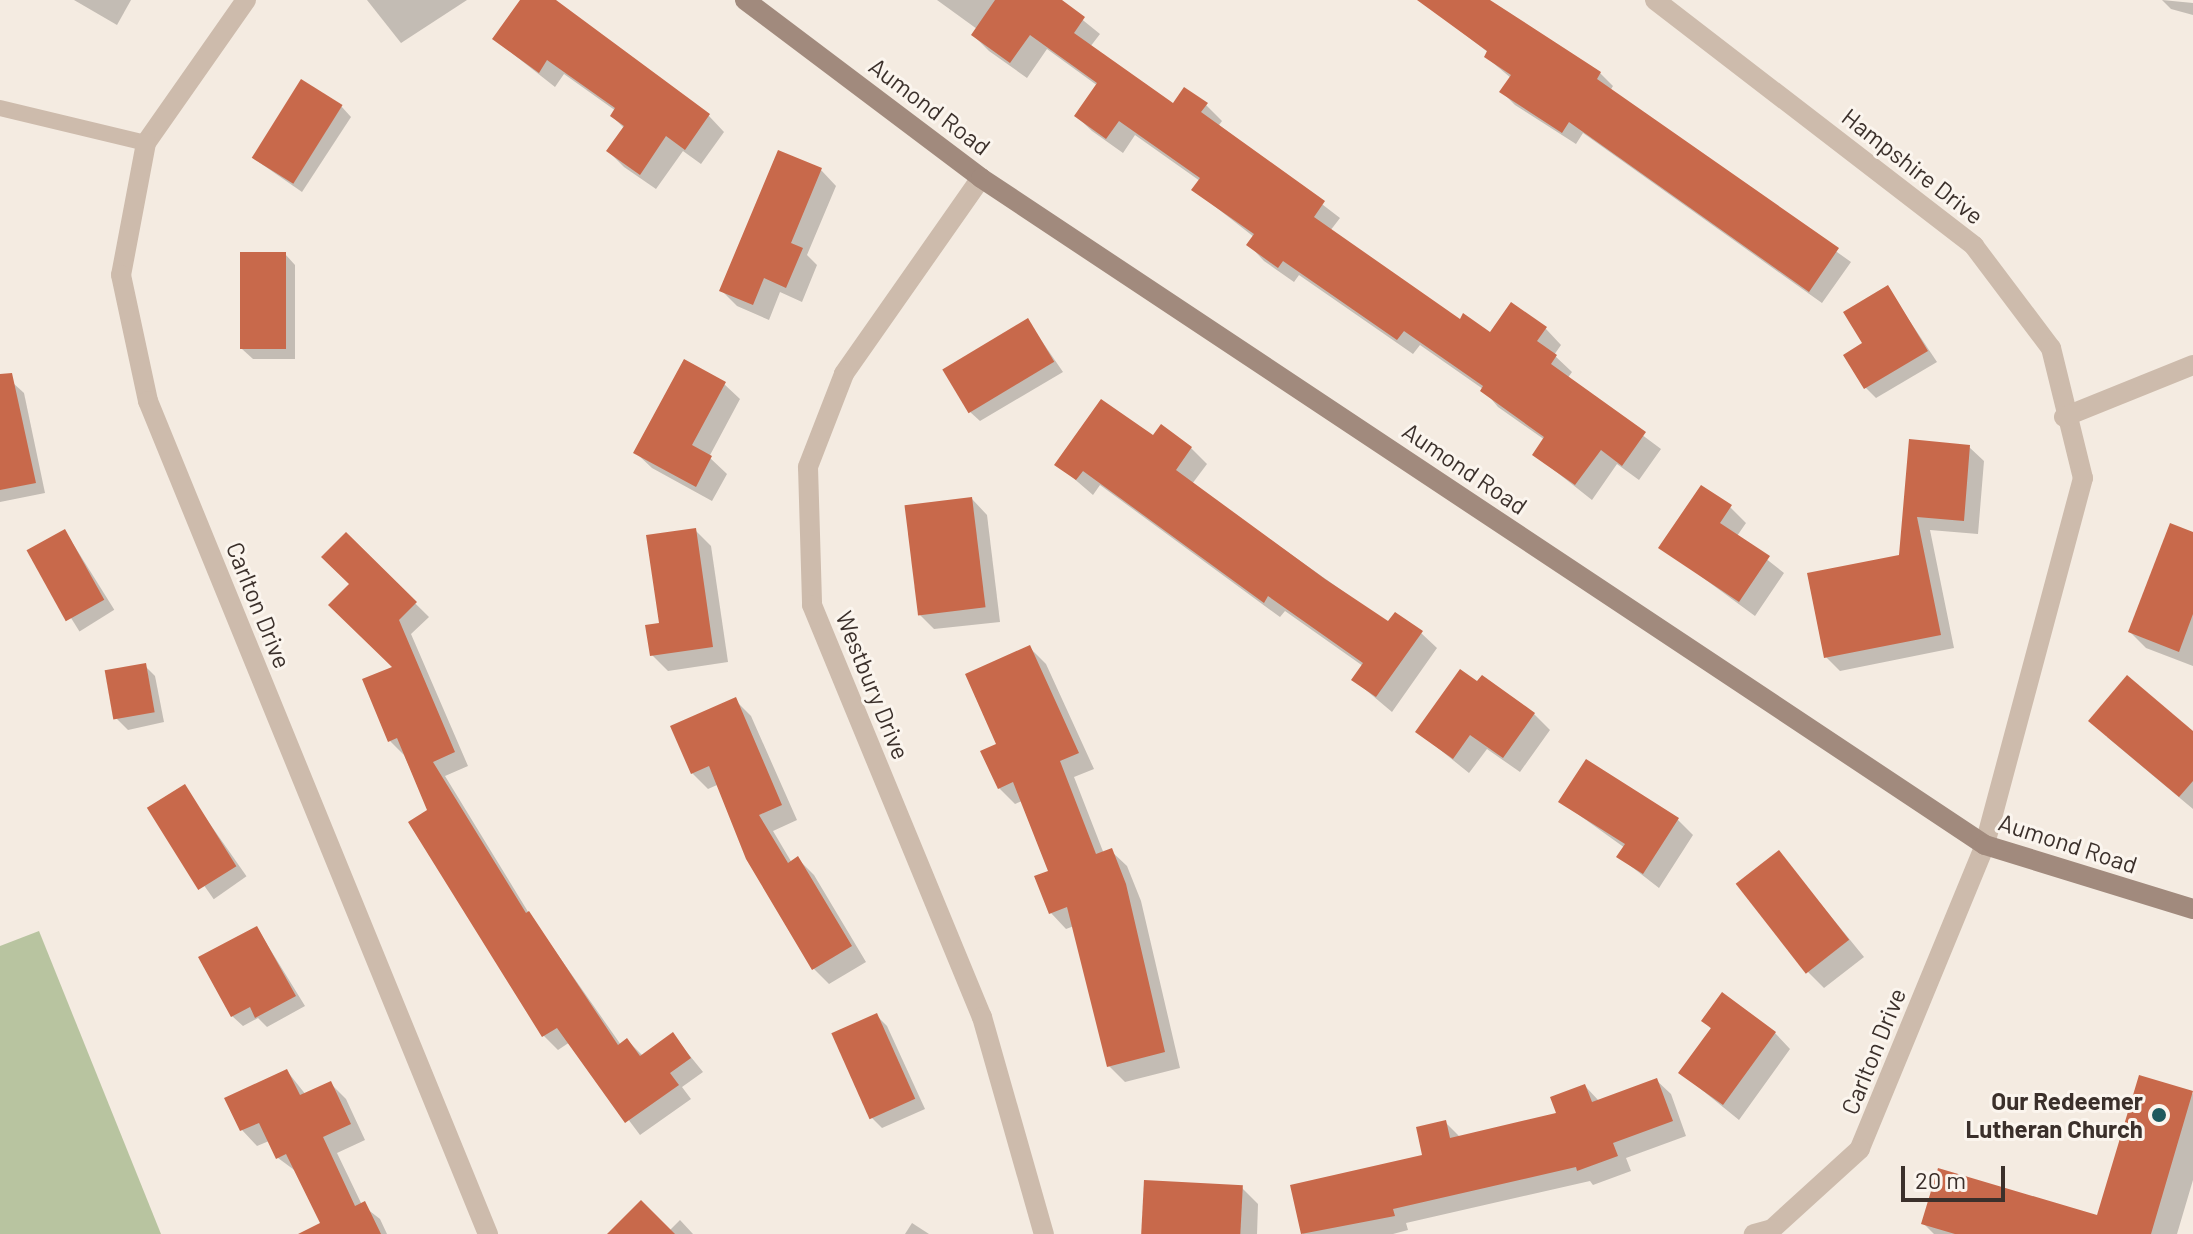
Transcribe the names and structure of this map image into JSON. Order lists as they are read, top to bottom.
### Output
{
  "streets": {
    "street": [
      "Aumond Road",
      "Hampshire Drive",
      "Carlton Drive",
      "Westbury Drive"
    ]
  },
  "crossings": [
    ["Aumond Road", "Hampshire Drive"],
    ["Aumond Road", "Carlton Drive"],
    ["Aumond Road", "Westbury Drive"],
    ["Hampshire Drive", "Carlton Drive"]
  ],
  "places": ["Our Redeemer Lutheran Church"],
  "scale_bar": "20 m"
}
